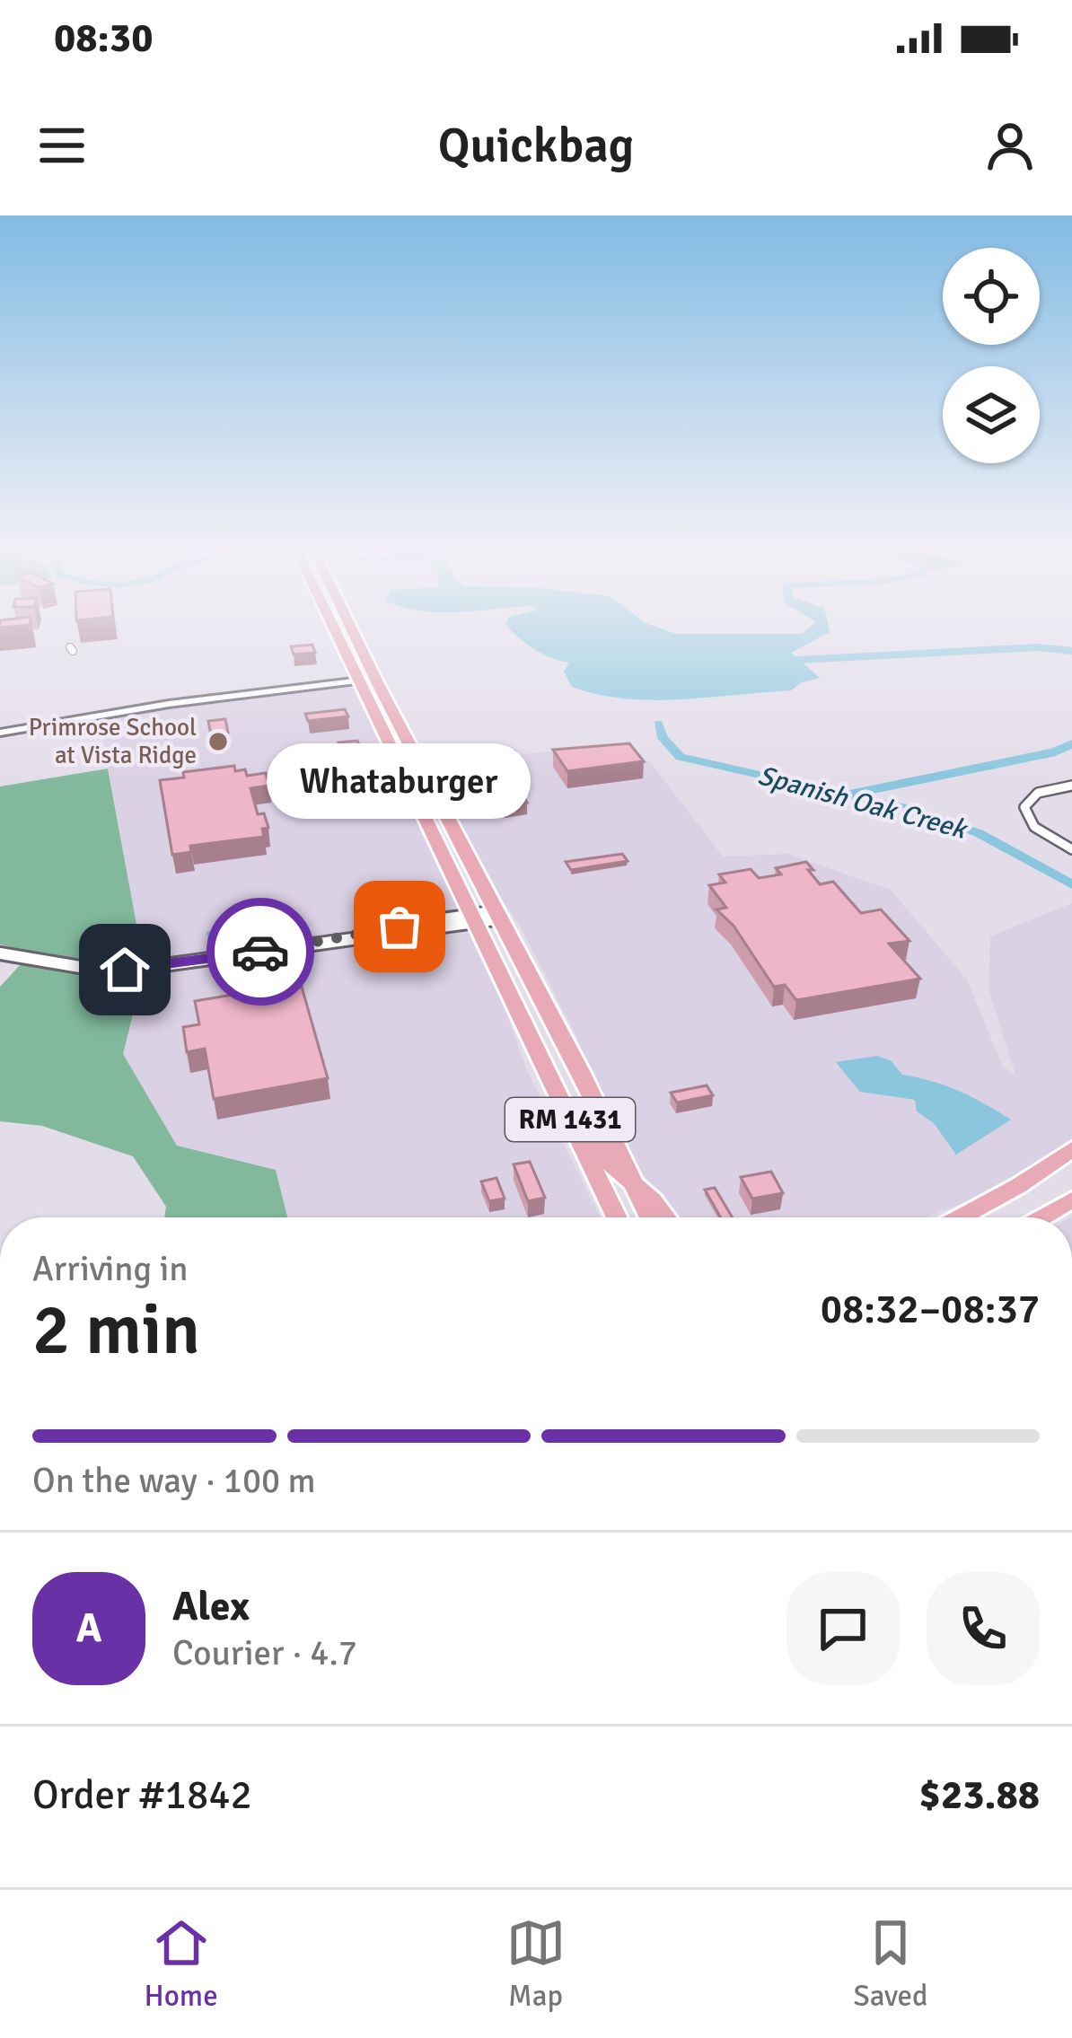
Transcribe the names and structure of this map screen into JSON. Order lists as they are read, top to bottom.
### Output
{
  "streets": {
    "main road": ["RM 1431"]
  },
  "water": ["Spanish Oak Creek"],
  "places": ["Primrose School at Vista Ridge", "Whataburger"],
  "page": {
    "status": "08:30",
    "header": "Quickbag",
    "bubble": "Whataburger",
    "heading": ["2 min", "Arriving in", "08:32–08:37"],
    "panel": [
      "Alex",
      "Courier · 4.7",
      "Order #1842",
      "$23.88"
    ],
    "bar": "On the way · 100 m",
    "round": "A",
    "tabs": ["Home", "Map", "Saved"]
  }
}
